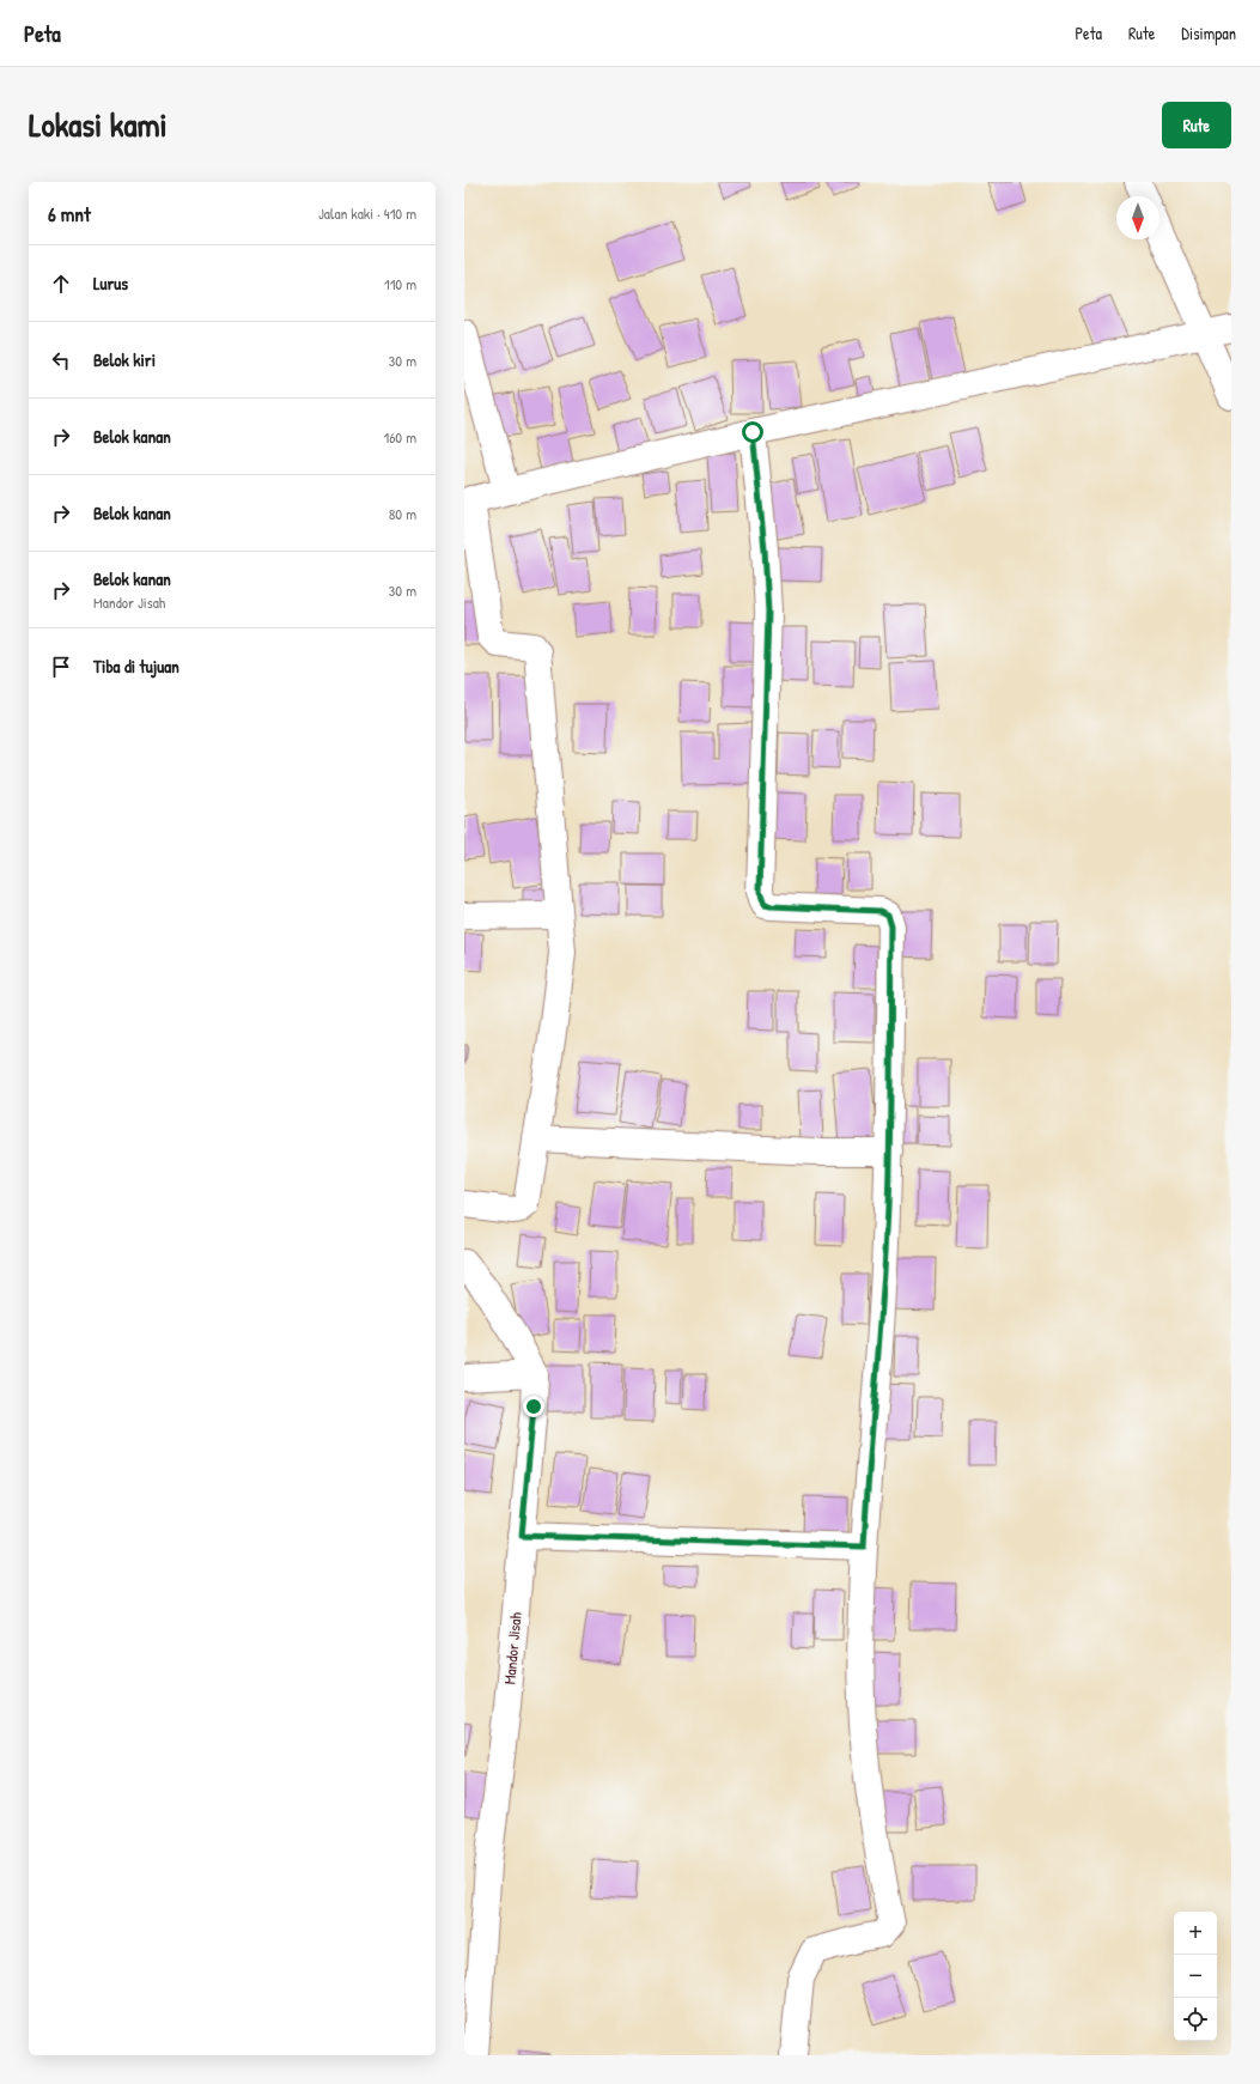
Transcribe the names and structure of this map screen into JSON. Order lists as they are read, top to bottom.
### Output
{
  "streets": {
    "street": ["Mandor Jisah"]
  },
  "north": "bottom",
  "page": {
    "header": "Peta",
    "nav": ["Peta", "Rute", "Disimpan"],
    "title": "Lokasi kami",
    "buttons": "Rute",
    "heading": ["6 mnt", "Jalan kaki · 410 m"],
    "list": [
      ["Lurus", "110 m"],
      ["Belok kiri", "30 m"],
      ["Belok kanan", "160 m"],
      ["Belok kanan", "80 m"],
      ["Belok kanan", "Mandor Jisah", "30 m"],
      "Tiba di tujuan"
    ],
    "map_buttons": ["+", "−"]
  }
}
